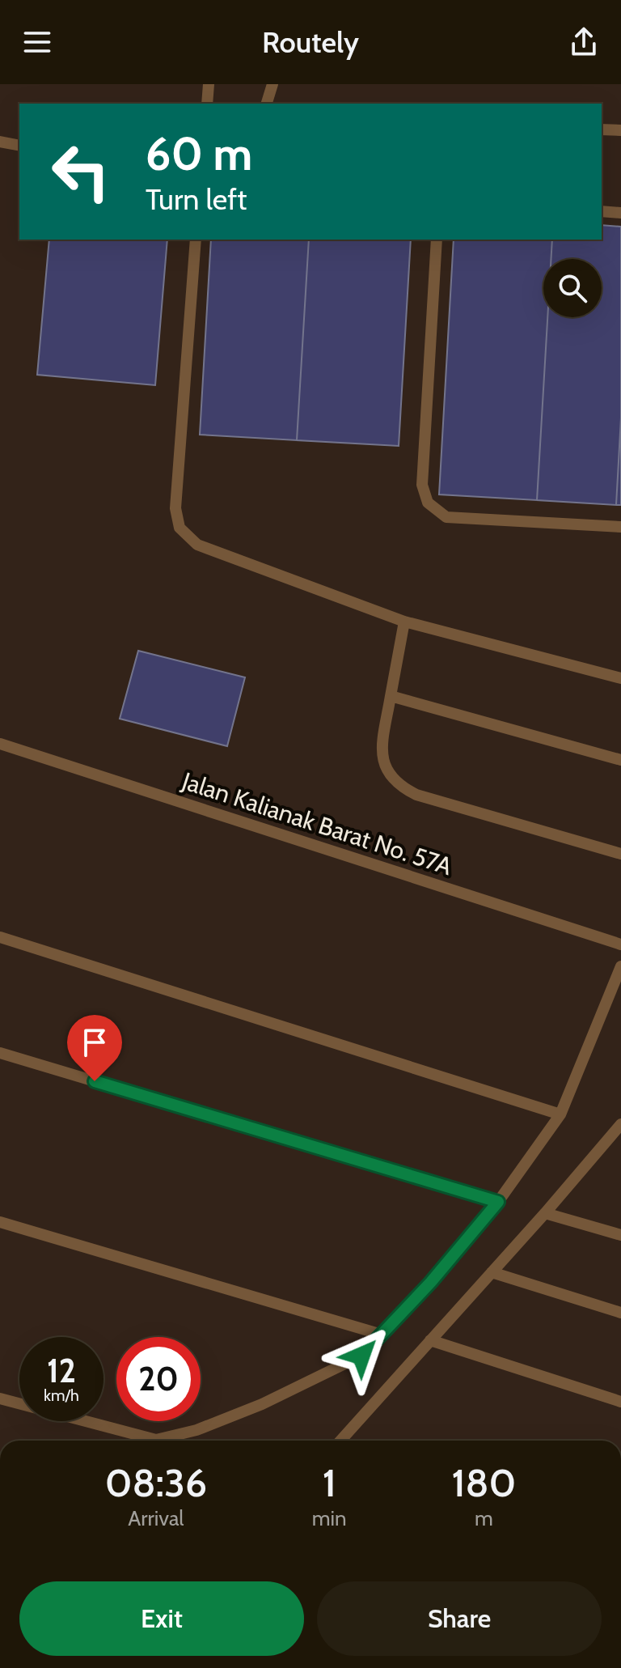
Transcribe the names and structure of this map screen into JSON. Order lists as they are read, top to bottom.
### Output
{
  "streets": {
    "lane": ["Jalan Kalianak Barat No. 57A"]
  },
  "page": {
    "header": "Routely",
    "turn": ["60 m", "Turn left"],
    "speed": "12 km/h",
    "limit": "20",
    "eta": [
      "08:36",
      "Arrival",
      "1",
      "min",
      "180",
      "m"
    ],
    "buttons": ["Exit", "Share"]
  }
}
